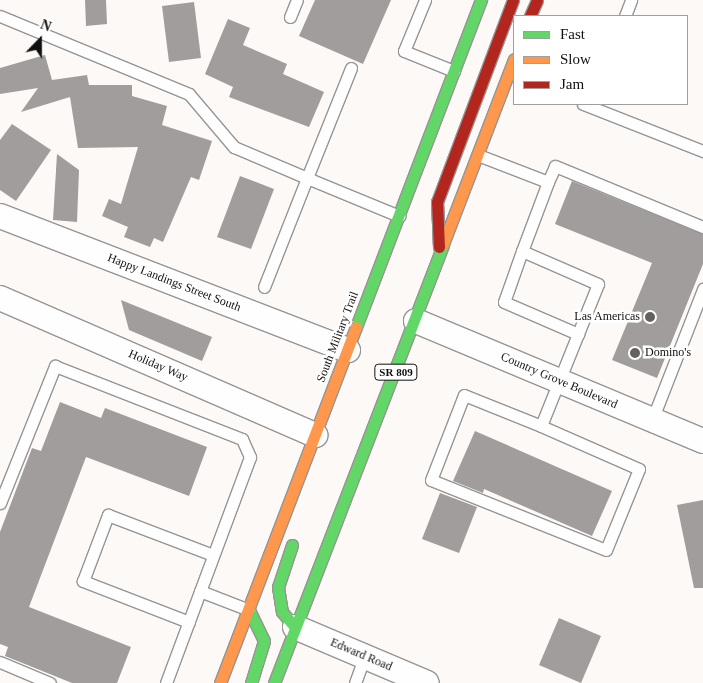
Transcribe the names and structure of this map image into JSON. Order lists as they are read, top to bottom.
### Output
{
  "streets": {
    "main road": ["South Military Trail", "SR 809"],
    "street": [
      "Happy Landings Street South",
      "Holiday Way",
      "Country Grove Boulevard",
      "Edward Road"
    ]
  },
  "crossings": [
    ["Happy Landings Street South", "South Military Trail"],
    ["South Military Trail", "Holiday Way"],
    ["SR 809", "Country Grove Boulevard"],
    ["SR 809", "Edward Road"]
  ],
  "places": ["Las Americas", "Domino's"],
  "legend": ["Fast", "Slow", "Jam"],
  "north": "top"
}
